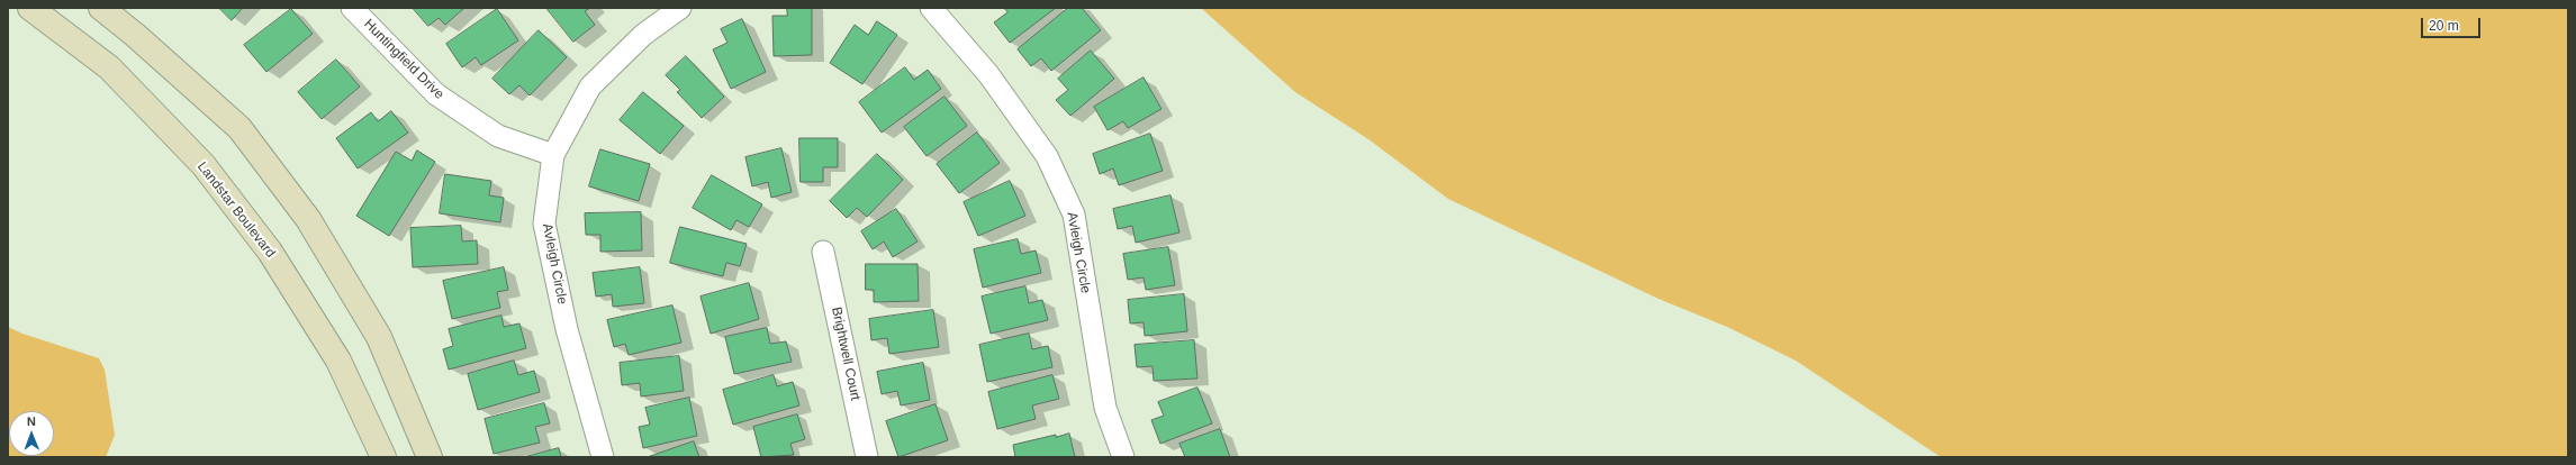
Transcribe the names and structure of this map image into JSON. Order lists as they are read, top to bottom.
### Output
{
  "streets": {
    "main road": ["Landstar Boulevard"],
    "street": ["Huntingfield Drive", "Avleigh Circle", "Brightwell Court"]
  },
  "crossings": [
    ["Huntingfield Drive", "Avleigh Circle"]
  ],
  "scale_bar": "20 m",
  "north": "top"
}
